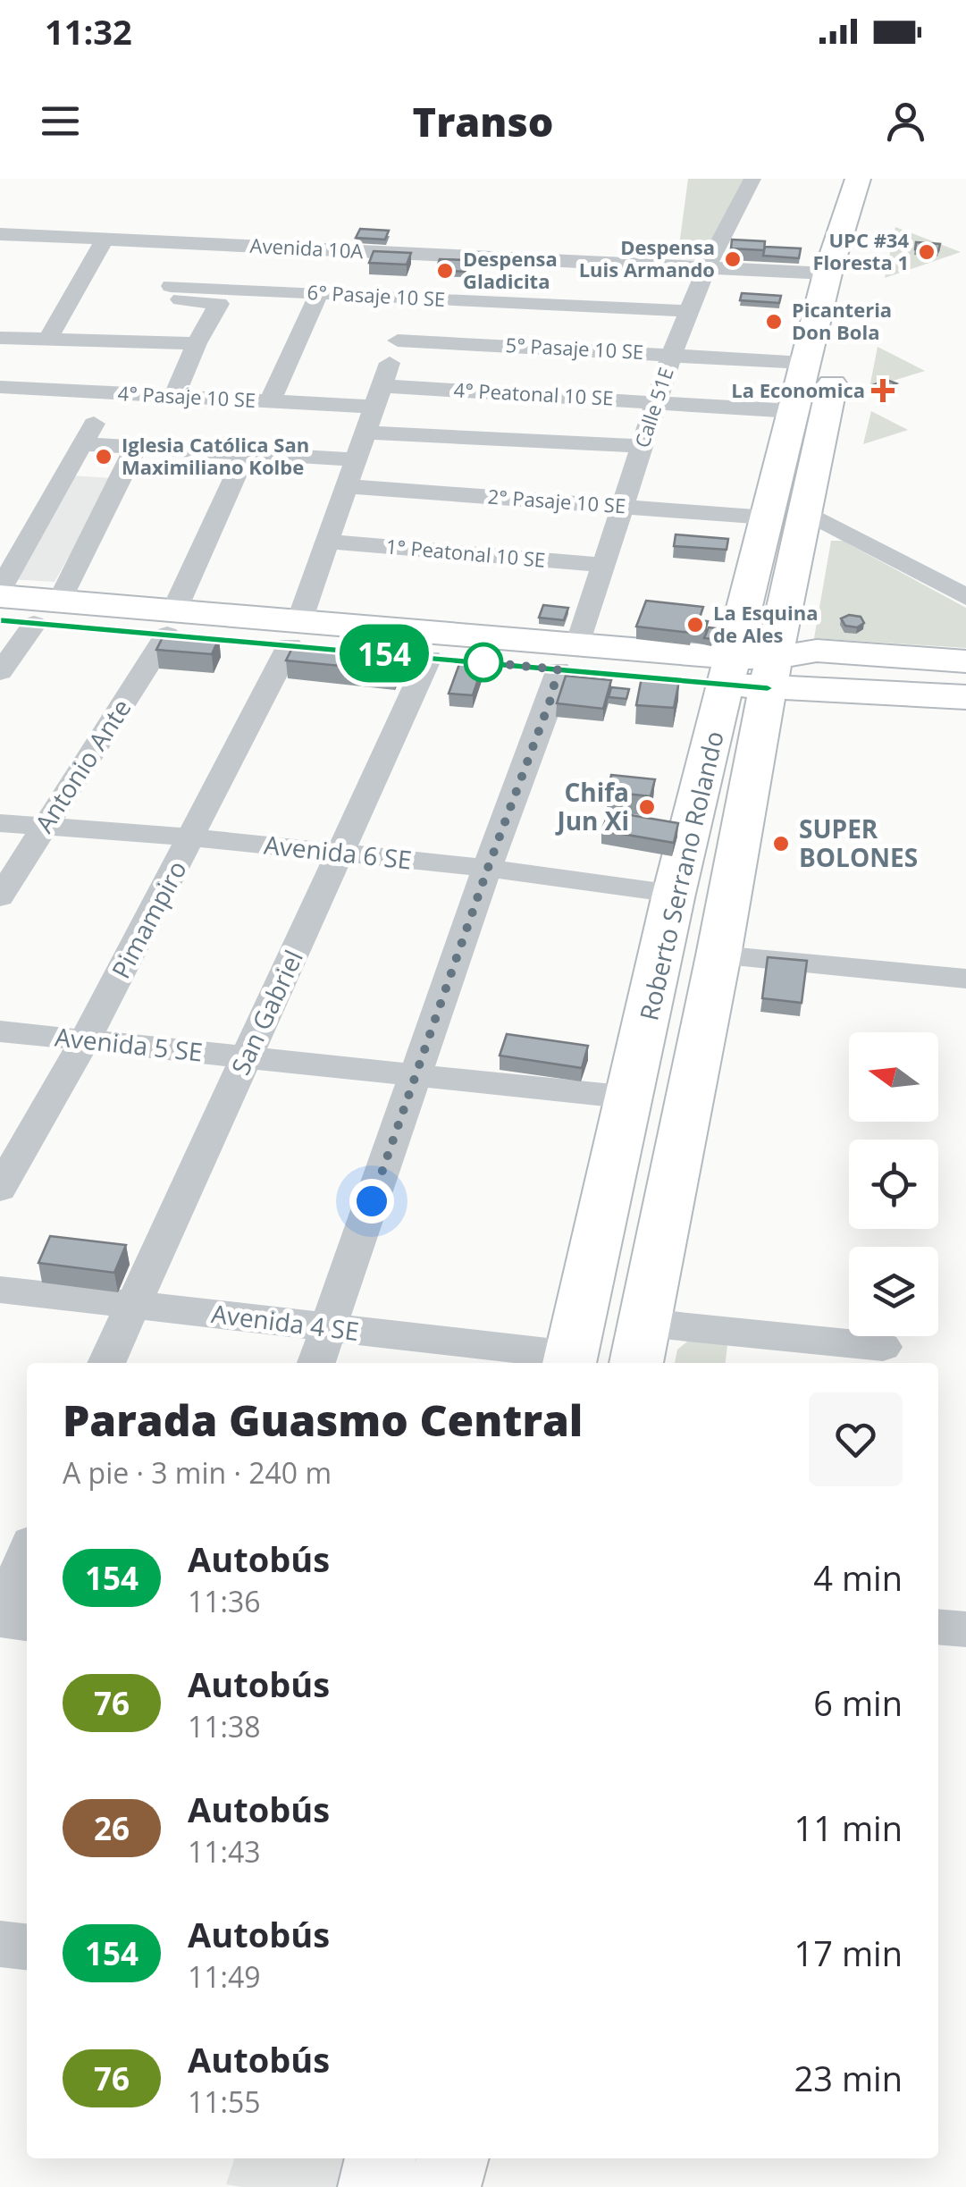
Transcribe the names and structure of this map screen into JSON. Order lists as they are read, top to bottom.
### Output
{
  "streets": {
    "main road": ["Roberto Serrano Rolando"],
    "street": [
      "Avenida 10A",
      "6° Pasaje 10 SE",
      "5° Pasaje 10 SE",
      "4° Peatonal 10 SE",
      "4° Pasaje 10 SE",
      "Calle 51E",
      "2° Pasaje 10 SE",
      "1° Peatonal 10 SE",
      "Antonio Ante",
      "Avenida 6 SE",
      "Pimampiro",
      "San Gabriel",
      "Avenida 5 SE",
      "Avenida 4 SE"
    ]
  },
  "crossings": [
    ["Avenida 10A", "6° Pasaje 10 SE"],
    ["Avenida 10A", "Calle 51E"],
    ["Avenida 10A", "Roberto Serrano Rolando"],
    ["Avenida 10A", "Pimampiro"],
    ["6° Pasaje 10 SE", "Calle 51E"],
    ["6° Pasaje 10 SE", "Pimampiro"],
    ["5° Pasaje 10 SE", "Calle 51E"],
    ["5° Pasaje 10 SE", "Roberto Serrano Rolando"],
    ["5° Pasaje 10 SE", "Pimampiro"],
    ["4° Peatonal 10 SE", "4° Pasaje 10 SE"],
    ["4° Peatonal 10 SE", "Calle 51E"],
    ["4° Peatonal 10 SE", "Roberto Serrano Rolando"],
    ["4° Peatonal 10 SE", "Pimampiro"],
    ["4° Pasaje 10 SE", "Pimampiro"],
    ["Calle 51E", "2° Pasaje 10 SE"],
    ["Calle 51E", "1° Peatonal 10 SE"],
    ["Calle 51E", "Avenida 6 SE"],
    ["Calle 51E", "Avenida 5 SE"],
    ["Calle 51E", "Avenida 4 SE"],
    ["2° Pasaje 10 SE", "Roberto Serrano Rolando"],
    ["2° Pasaje 10 SE", "Pimampiro"],
    ["1° Peatonal 10 SE", "Pimampiro"],
    ["Antonio Ante", "Avenida 6 SE"],
    ["Avenida 6 SE", "Roberto Serrano Rolando"],
    ["Avenida 6 SE", "Pimampiro"],
    ["Avenida 6 SE", "San Gabriel"],
    ["Roberto Serrano Rolando", "Avenida 5 SE"],
    ["Roberto Serrano Rolando", "Avenida 4 SE"],
    ["Pimampiro", "Avenida 5 SE"],
    ["San Gabriel", "Avenida 5 SE"],
    ["San Gabriel", "Avenida 4 SE"]
  ],
  "places": {
    "other": [
      "UPC #34 Floresta 1",
      "Despensa Luis Armando",
      "Despensa Gladicita",
      "Picanteria Don Bola",
      "Iglesia Católica San Maximiliano Kolbe",
      "La Esquina de Ales",
      "Chifa Jun Xi",
      "SUPER BOLONES"
    ],
    "health": ["La Economica"]
  },
  "lines": ["bus line 154"],
  "north": "left",
  "page": {
    "status": "11:32",
    "header": "Transo",
    "on_map": "154",
    "heading": ["Parada Guasmo Central", "A pie · 3 min · 240 m"],
    "list": [
      {
        "mark": "154",
        "name": "Autobús",
        "note": "11:36",
        "value": "4 min"
      },
      {
        "mark": "76",
        "name": "Autobús",
        "note": "11:38",
        "value": "6 min"
      },
      {
        "mark": "26",
        "name": "Autobús",
        "note": "11:43",
        "value": "11 min"
      },
      {
        "mark": "154",
        "name": "Autobús",
        "note": "11:49",
        "value": "17 min"
      },
      {
        "mark": "76",
        "name": "Autobús",
        "note": "11:55",
        "value": "23 min"
      }
    ]
  }
}
